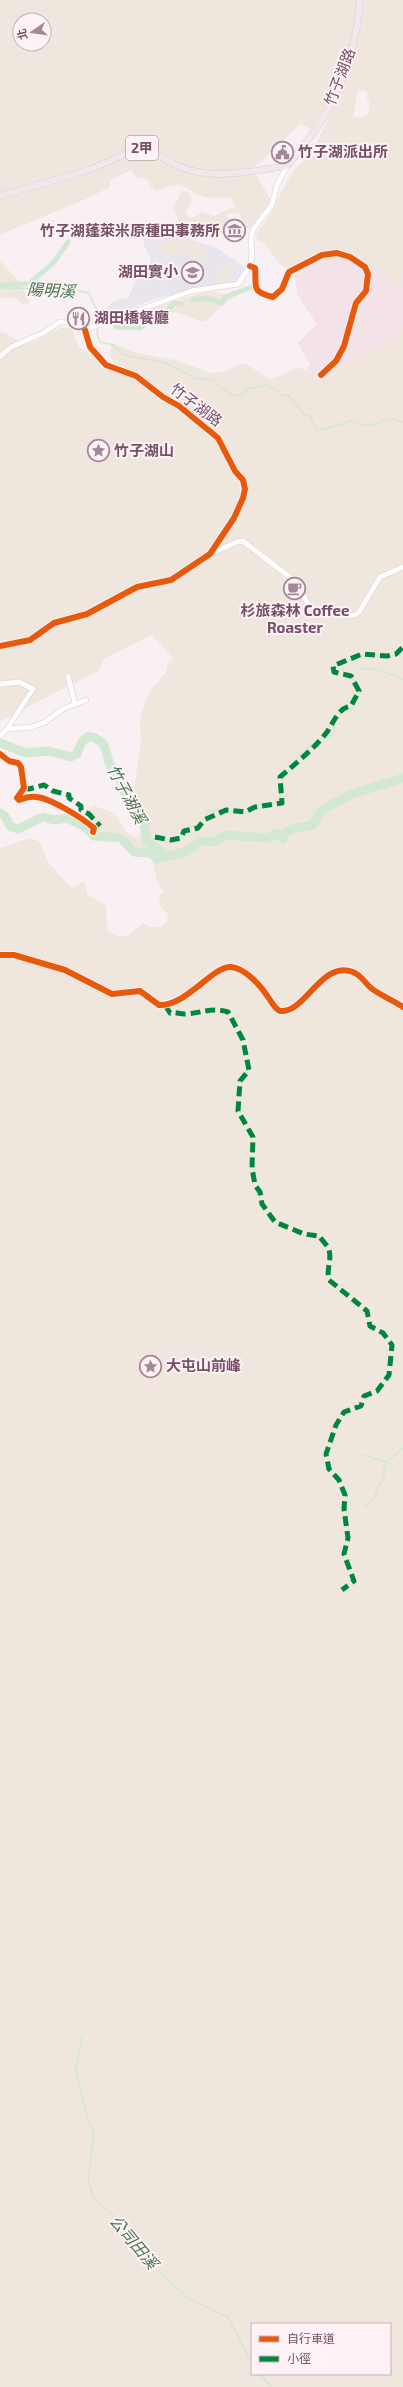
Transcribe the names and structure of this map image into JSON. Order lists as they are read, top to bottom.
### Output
{
  "streets": {
    "main road": ["竹子湖路", "2甲"]
  },
  "crossings": [
    ["竹子湖路", "2甲"]
  ],
  "water": ["陽明溪", "竹子湖溪", "公司田溪"],
  "places": {
    "public building": ["竹子湖派出所"],
    "museum": ["竹子湖蓬萊米原種田事務所"],
    "school or university": ["湖田實小"],
    "restaurant": ["湖田橋餐廳"],
    "place": ["竹子湖山", "大屯山前峰"],
    "cafe": ["杉旅森林 Coffee Roaster"]
  },
  "legend": ["自行車道", "小徑"],
  "north": "left"
}
